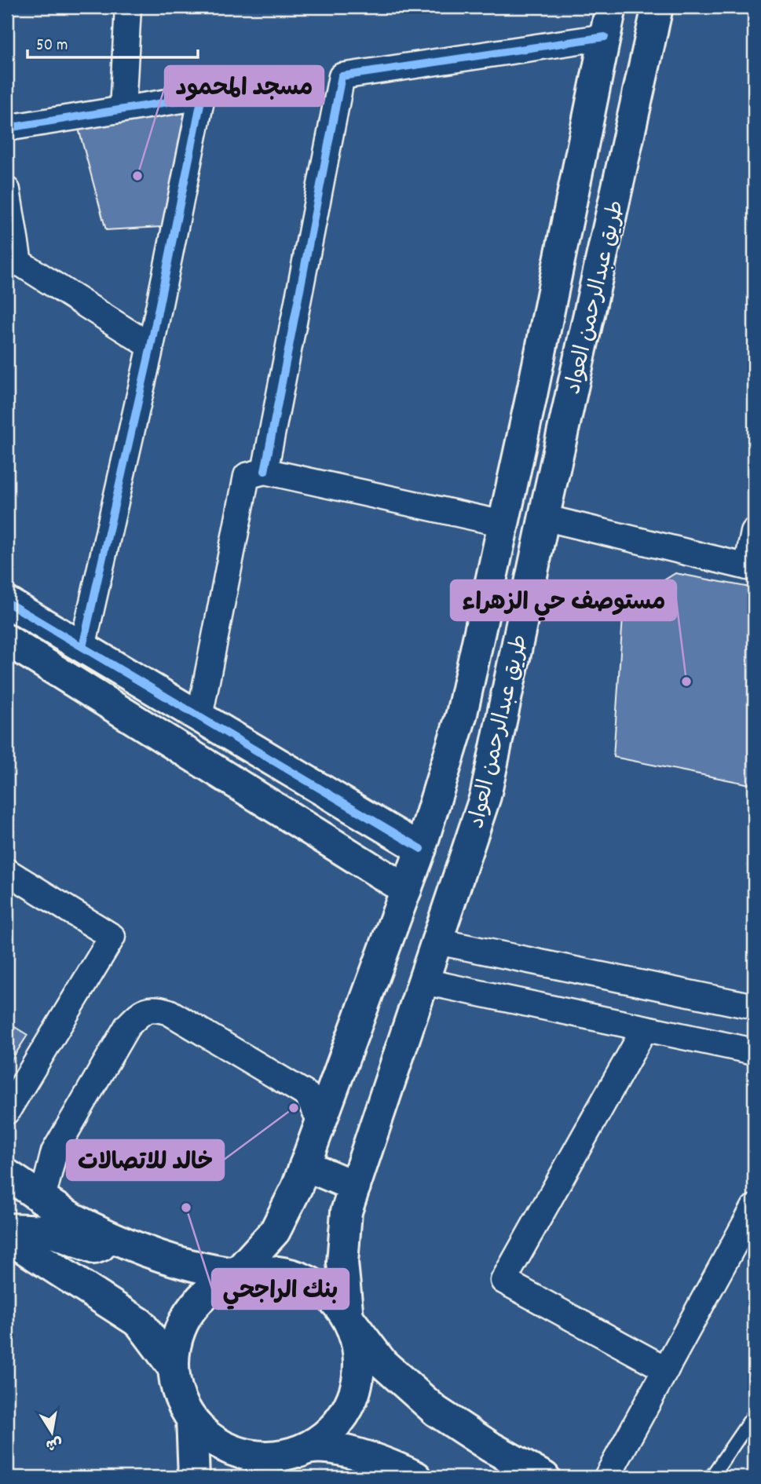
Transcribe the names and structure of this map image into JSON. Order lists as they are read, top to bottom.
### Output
{
  "streets": {
    "main road": ["طريق عبدالرحمن العواد"]
  },
  "places": [
    "مسجد المحمود",
    "مستوصف حي الزهراء",
    "خالد للاتصالات",
    "بنك الراجحي"
  ],
  "scale_bar": "50 m",
  "north": "bottom"
}
